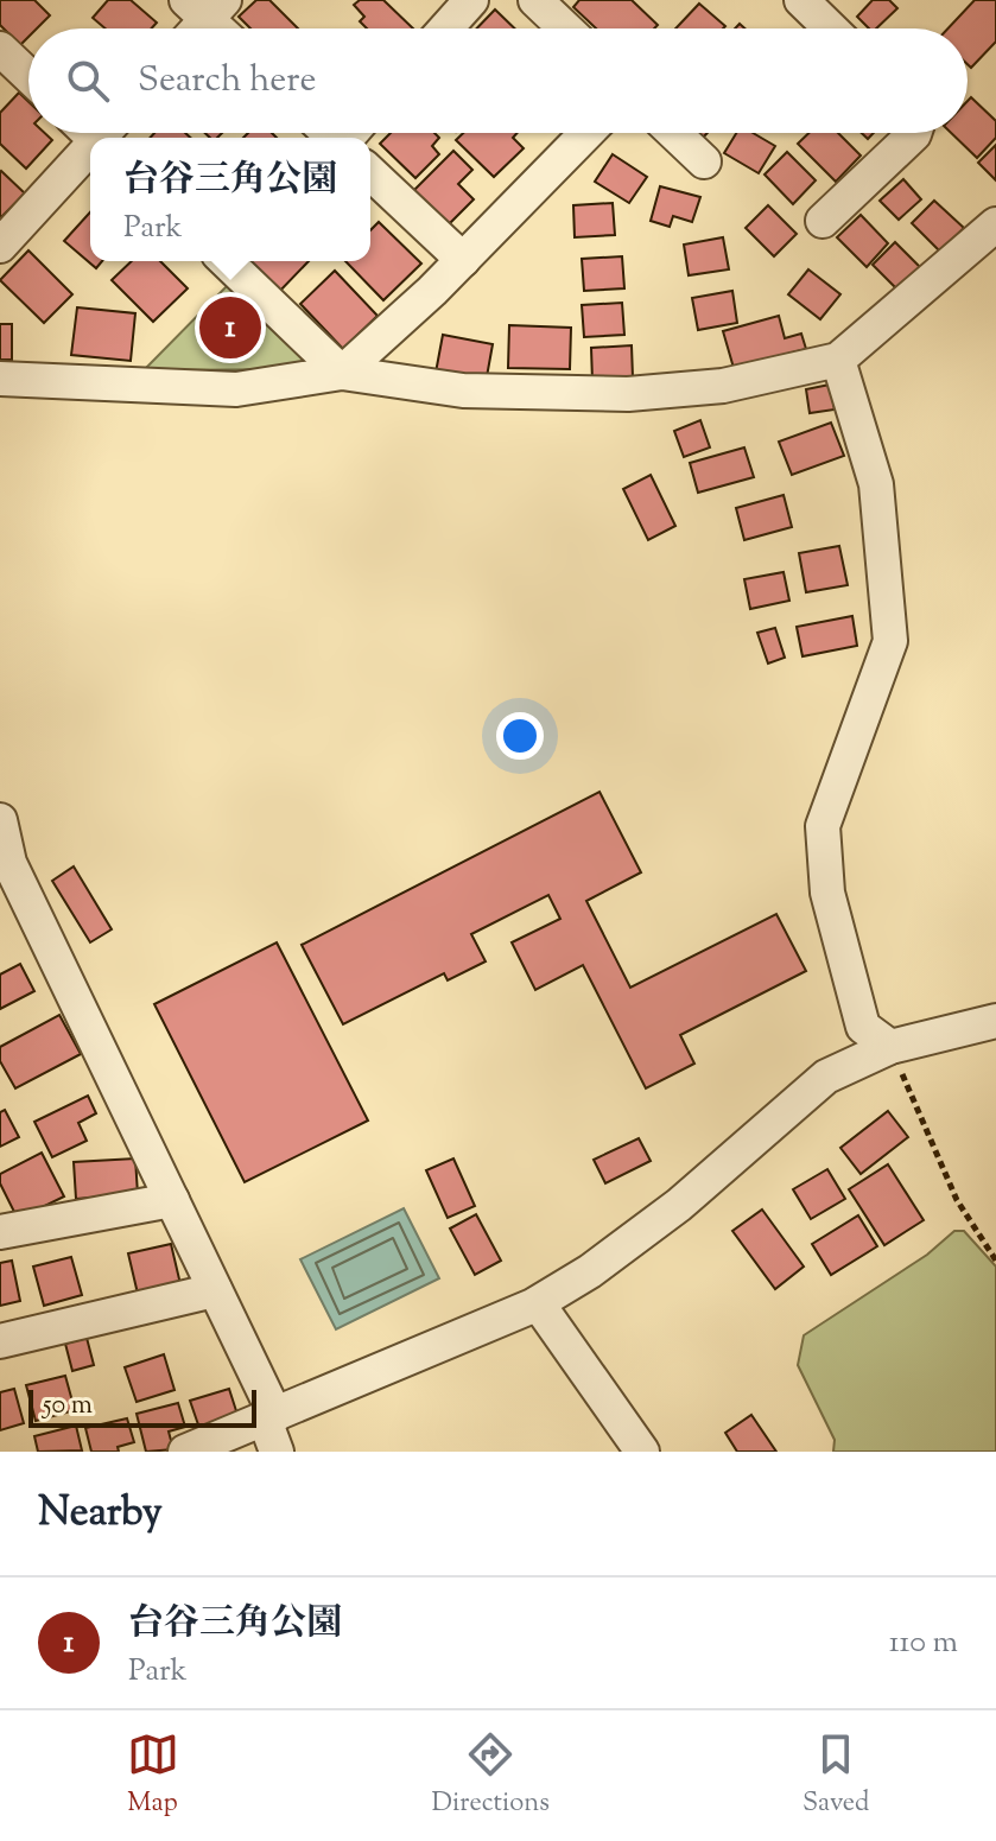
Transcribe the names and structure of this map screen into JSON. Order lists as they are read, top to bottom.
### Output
{
  "scale_bar": "50 m",
  "page": {
    "search": "Search here",
    "popup": ["台谷三角公園", "Park"],
    "pins": "1",
    "scale": "50 m",
    "heading": "Nearby",
    "list": [
      {
        "mark": "1",
        "name": "台谷三角公園",
        "note": "Park",
        "value": "110 m"
      }
    ],
    "nav": ["Map", "Directions", "Saved"]
  }
}
